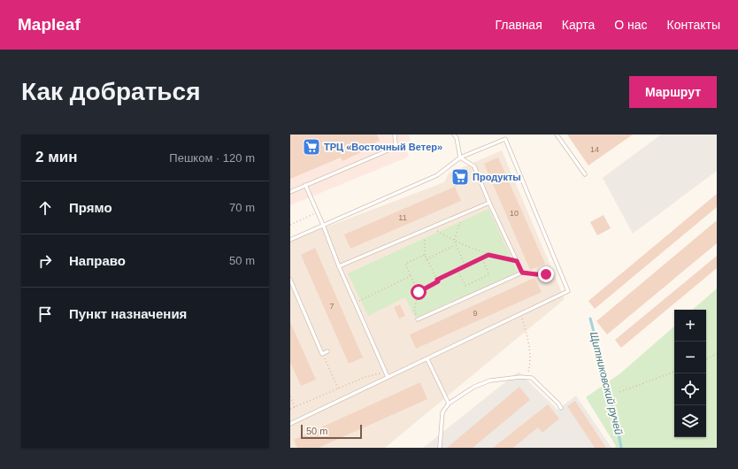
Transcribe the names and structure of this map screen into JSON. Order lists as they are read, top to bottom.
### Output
{
  "water": ["Щитниковский ручей"],
  "places": {
    "supermarket": ["ТРЦ «Восточный Ветер»", "Продукты"]
  },
  "house_numbers": [
    "14",
    "10",
    "11",
    "7",
    "9"
  ],
  "scale_bar": "50 m",
  "page": {
    "header": "Mapleaf",
    "nav": [
      "Главная",
      "Карта",
      "О нас",
      "Контакты"
    ],
    "buttons": "Маршрут",
    "title": "Как добраться",
    "heading": ["2 мин", "Пешком · 120 m"],
    "list": [
      ["Прямо", "70 m"],
      ["Направо", "50 m"],
      "Пункт назначения"
    ],
    "map_buttons": ["+", "−"],
    "scale": "50 m"
  }
}
